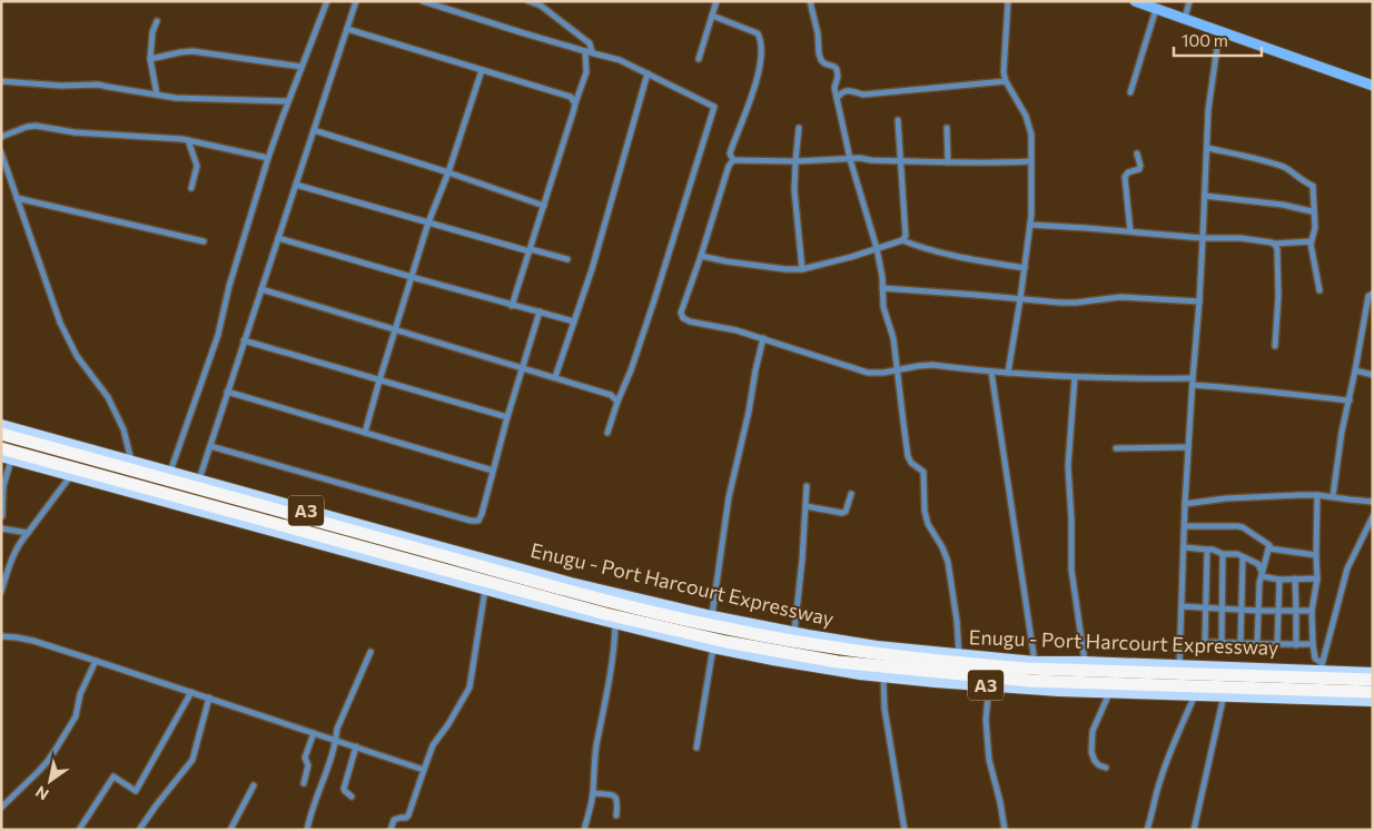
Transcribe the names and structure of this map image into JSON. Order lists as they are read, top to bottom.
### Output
{
  "streets": {
    "highway": ["A3", "Enugu - Port Harcourt Expressway"]
  },
  "scale_bar": "100 m",
  "north": "bottom left"
}
